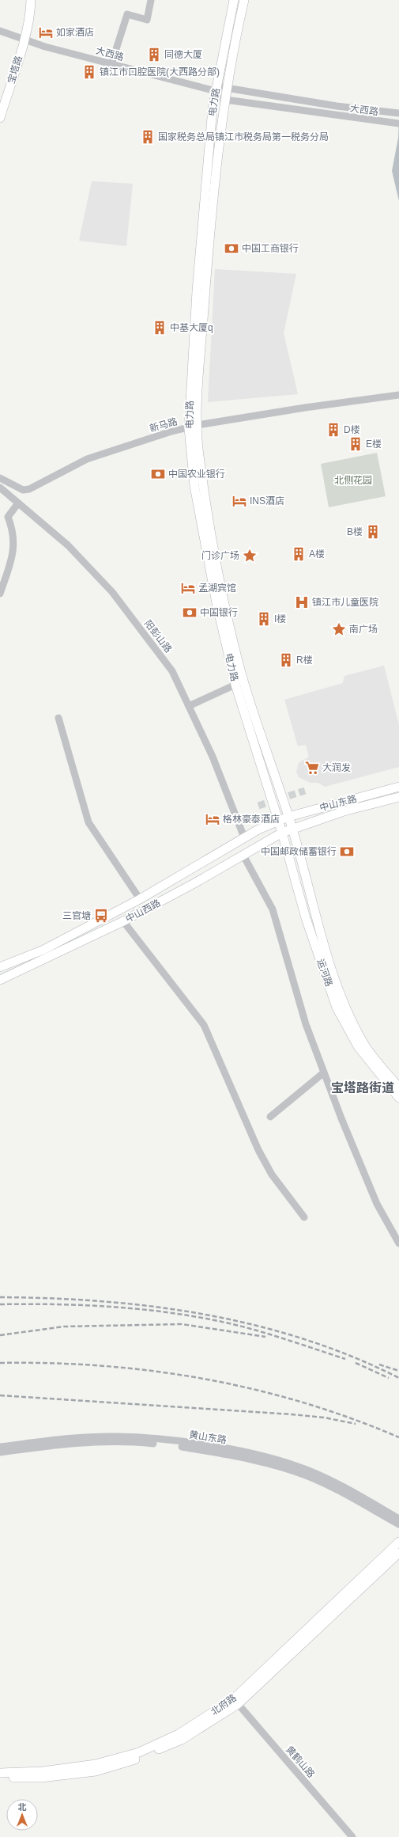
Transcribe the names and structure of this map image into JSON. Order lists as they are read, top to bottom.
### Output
{
  "streets": {
    "main road": [
      "宝塔路",
      "电力路",
      "中山东路",
      "中山西路",
      "运河路",
      "北府路"
    ],
    "street": [
      "大西路",
      "新马路",
      "阳彭山路",
      "黄山东路",
      "黄鹤山路"
    ]
  },
  "crossings": [
    ["大西路", "宝塔路"],
    ["大西路", "电力路"],
    ["电力路", "新马路"],
    ["电力路", "中山东路"],
    ["电力路", "中山西路"],
    ["电力路", "运河路"],
    ["阳彭山路", "中山西路"],
    ["中山东路", "中山西路"],
    ["中山东路", "运河路"],
    ["中山西路", "运河路"],
    ["北府路", "黄鹤山路"]
  ],
  "districts": ["宝塔路街道"],
  "parks": ["北侧花园"],
  "places": {
    "hotel": [
      "如家酒店",
      "INS酒店",
      "孟湖宾馆",
      "格林豪泰酒店"
    ],
    "building": [
      "同德大厦",
      "镇江市口腔医院(大西路分部)",
      "国家税务总局镇江市税务局第一税务分局",
      "中基大厦q",
      "D楼",
      "E楼",
      "B楼",
      "A楼",
      "I楼",
      "R楼"
    ],
    "bank": [
      "中国工商银行",
      "中国农业银行",
      "中国银行",
      "中国邮政储蓄银行"
    ],
    "place": ["门诊广场", "南广场"],
    "hospital": ["镇江市儿童医院"],
    "supermarket": ["大润发"],
    "bus stop": ["三官塘"]
  },
  "north": "top"
}
